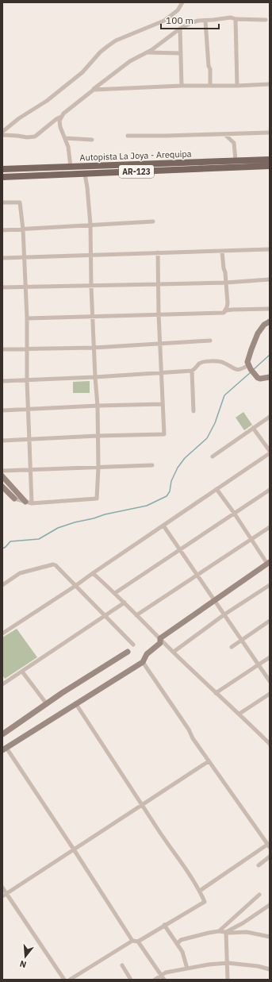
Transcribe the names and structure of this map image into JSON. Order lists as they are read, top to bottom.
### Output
{
  "streets": {
    "main road": ["Autopista La Joya - Arequipa", "AR-123"]
  },
  "scale_bar": "100 m",
  "north": "bottom"
}
